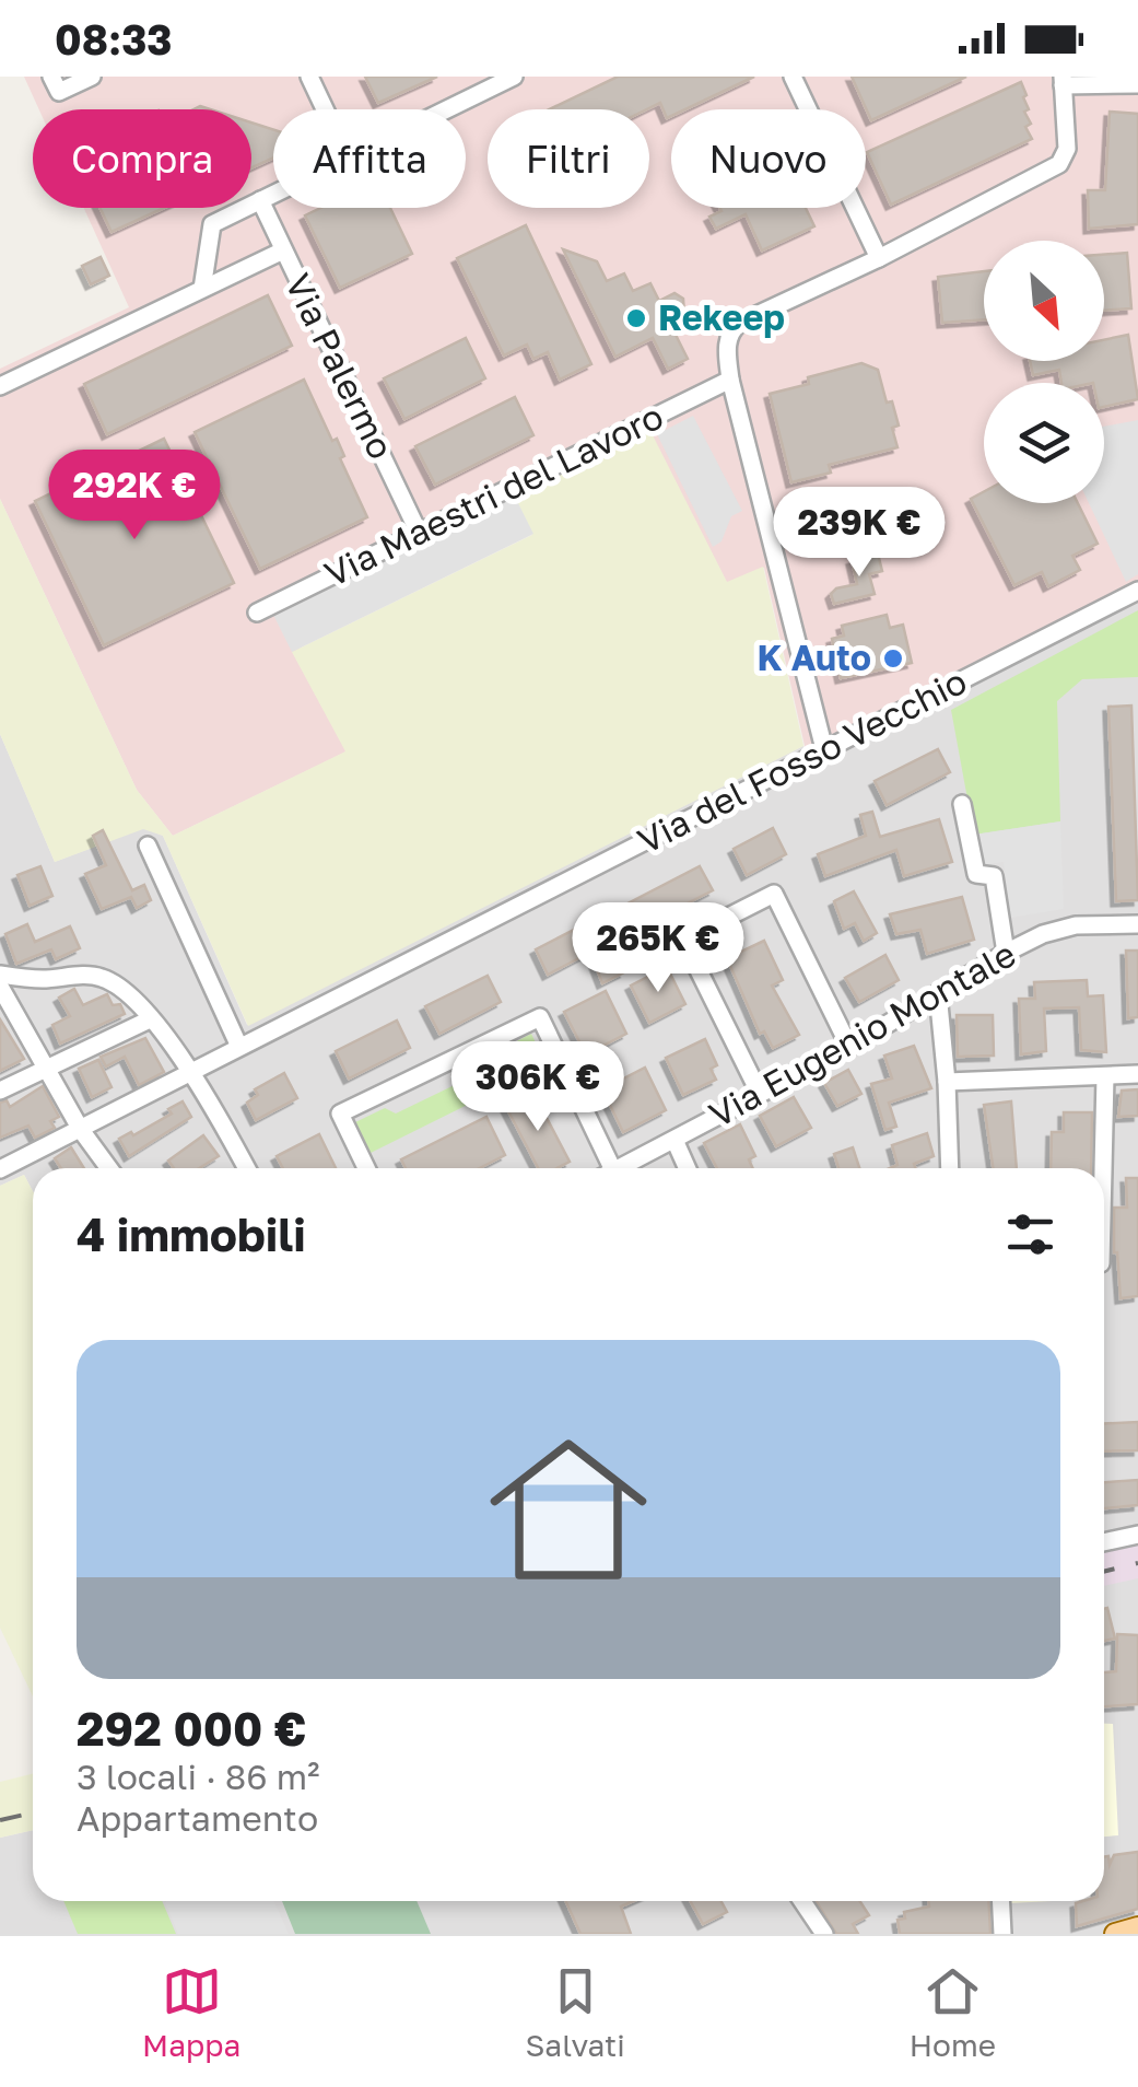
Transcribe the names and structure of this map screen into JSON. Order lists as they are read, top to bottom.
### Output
{
  "streets": {
    "street": [
      "Via Palermo",
      "Via Maestri del Lavoro",
      "Via del Fosso Vecchio",
      "Via Eugenio Montale"
    ]
  },
  "crossings": [
    ["Via Palermo", "Via Maestri del Lavoro"]
  ],
  "places": ["Rekeep", "K Auto"],
  "north": "bottom right",
  "page": {
    "status": "08:33",
    "chip": [
      "Compra",
      "Affitta",
      "Filtri",
      "Nuovo"
    ],
    "price": [
      "292K €",
      "239K €",
      "265K €",
      "306K €"
    ],
    "heading": "4 immobili",
    "list": [
      {
        "name": "292 000 €",
        "note": "3 locali · 86 m² · Appartamento"
      }
    ],
    "tabs": ["Mappa", "Salvati", "Home"]
  }
}
